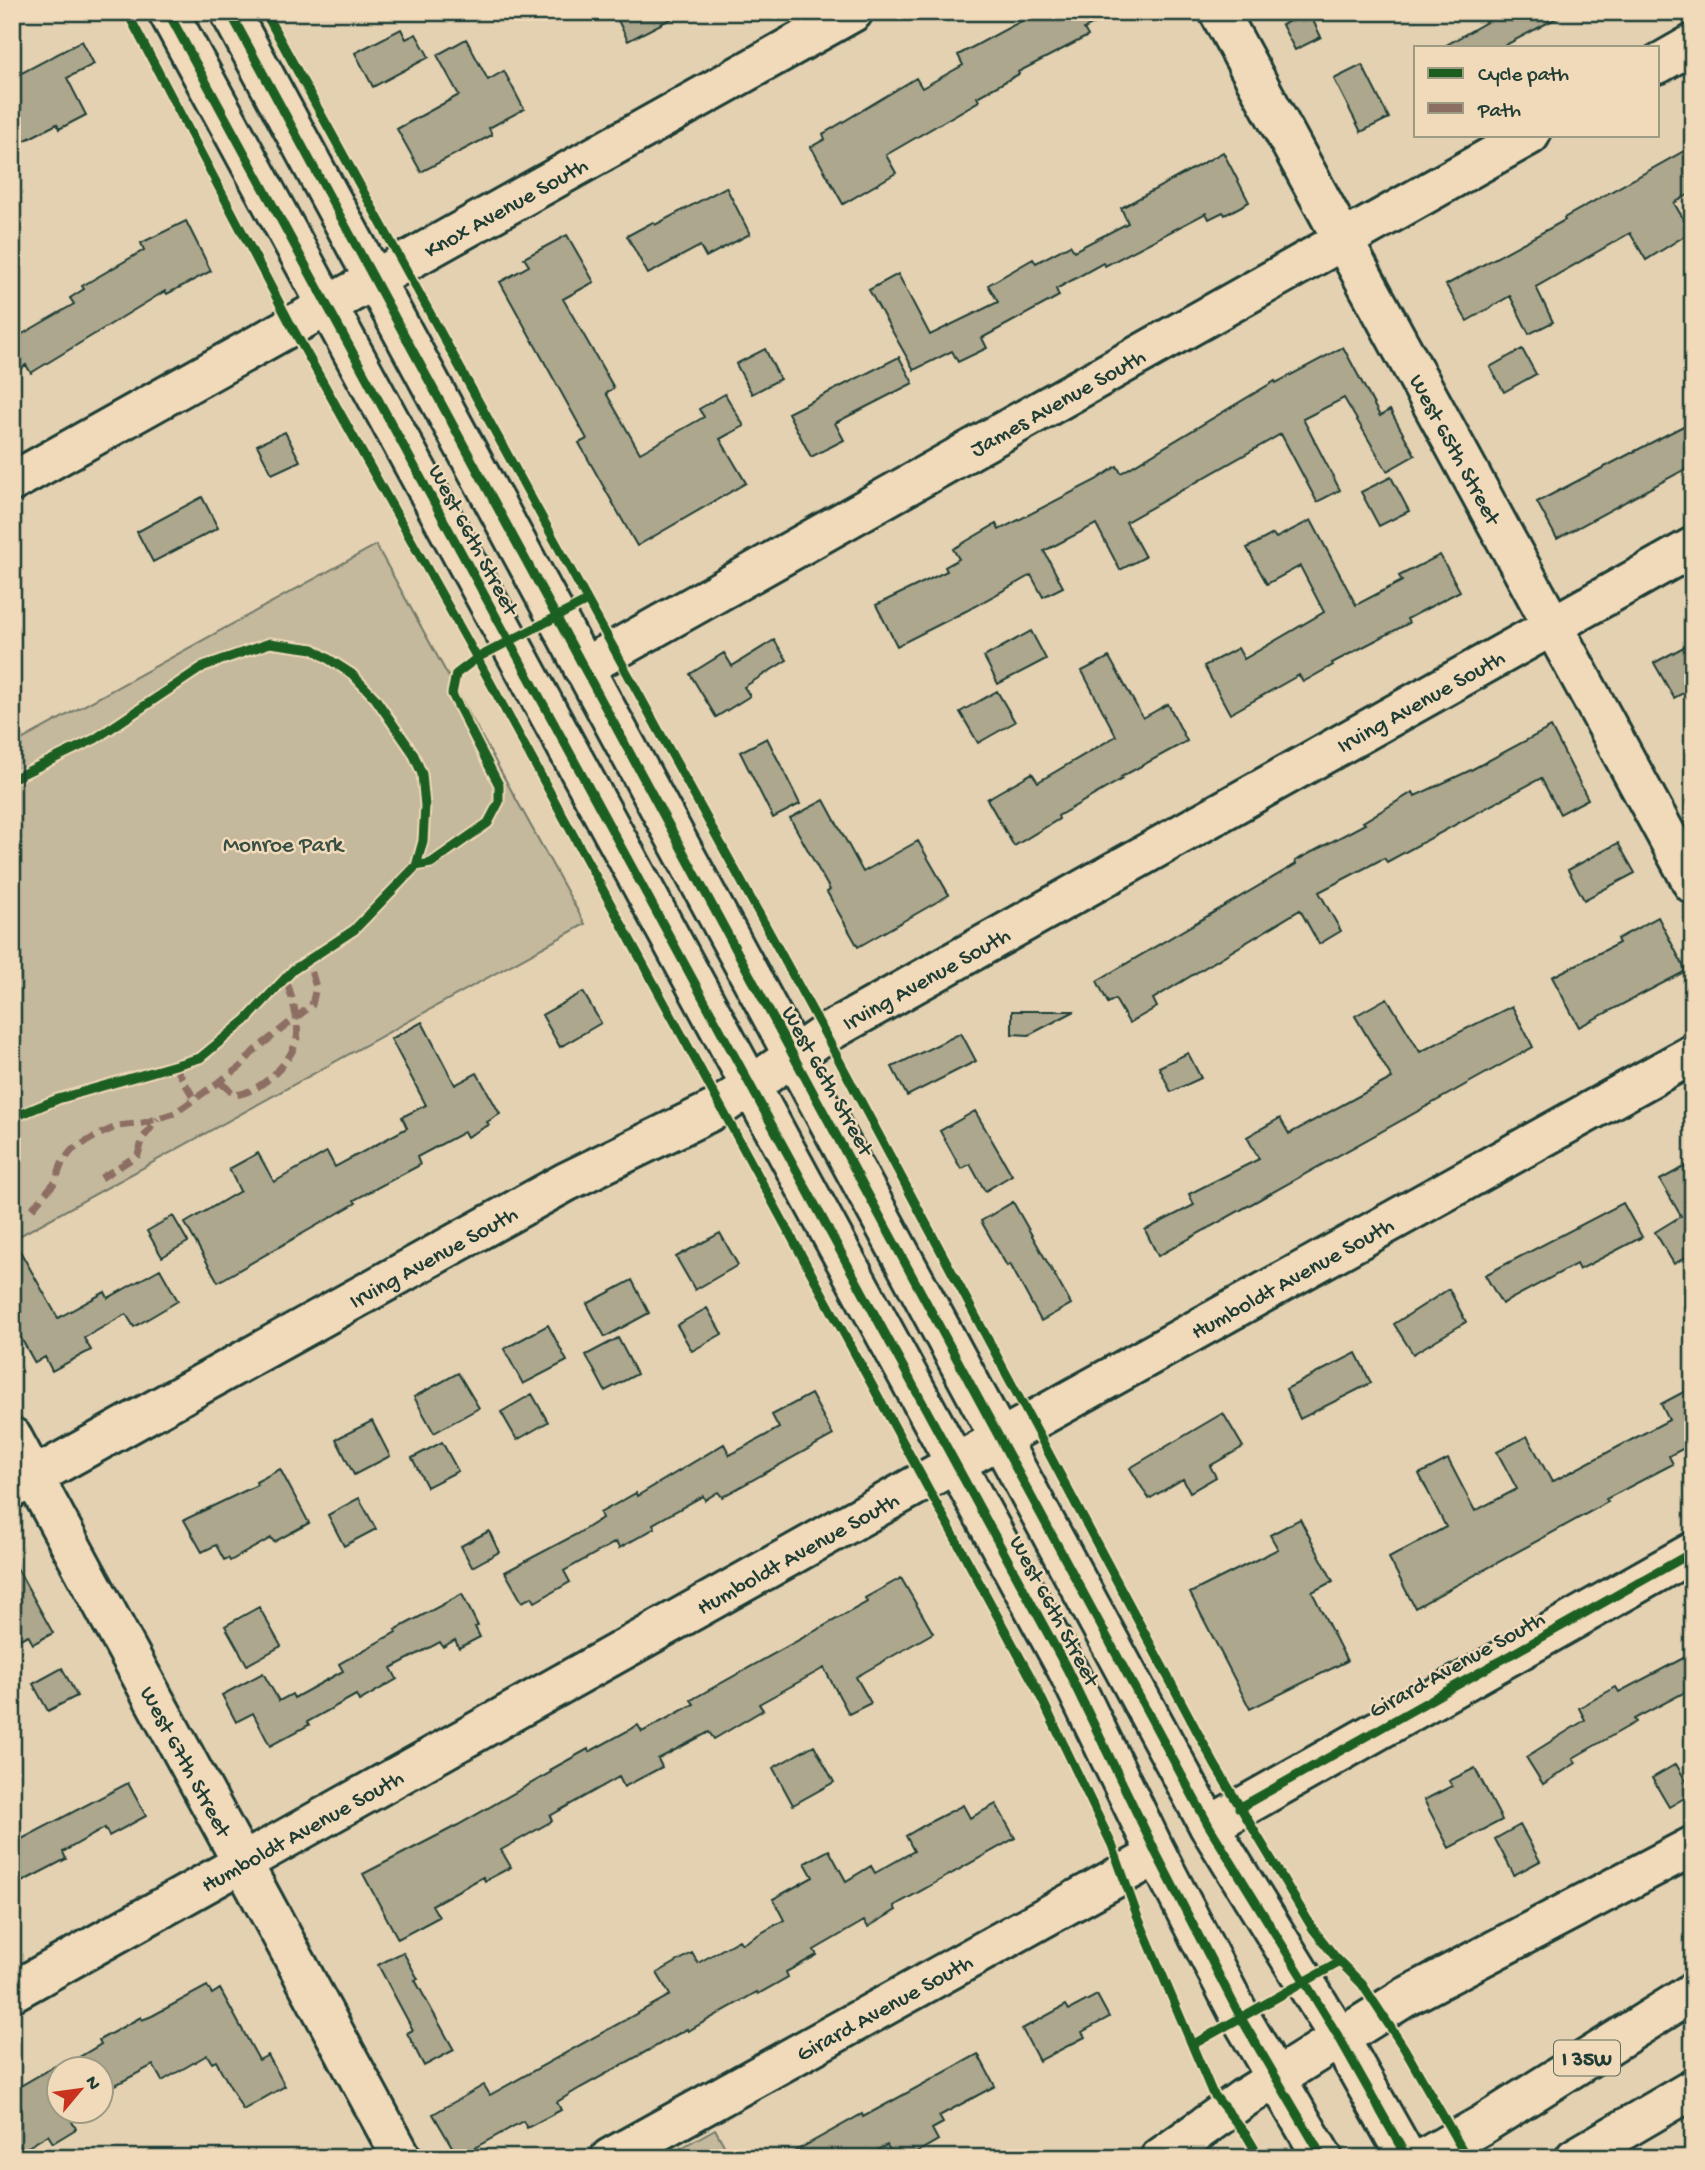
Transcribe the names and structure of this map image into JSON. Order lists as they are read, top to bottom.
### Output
{
  "streets": {
    "main road": [
      "Knox Avenue South",
      "James Avenue South",
      "West 65th Street",
      "West 66th Street",
      "Irving Avenue South",
      "Humboldt Avenue South",
      "Girard Avenue South",
      "West 67th Street",
      "I 35W"
    ]
  },
  "crossings": [
    ["Knox Avenue South", "West 66th Street"],
    ["James Avenue South", "West 65th Street"],
    ["James Avenue South", "West 66th Street"],
    ["West 65th Street", "Irving Avenue South"],
    ["West 66th Street", "Irving Avenue South"],
    ["West 66th Street", "Humboldt Avenue South"],
    ["West 66th Street", "Girard Avenue South"],
    ["Irving Avenue South", "West 67th Street"],
    ["Humboldt Avenue South", "West 67th Street"]
  ],
  "parks": ["Monroe Park"],
  "legend": ["Cycle path", "Path"],
  "north": "top right"
}
